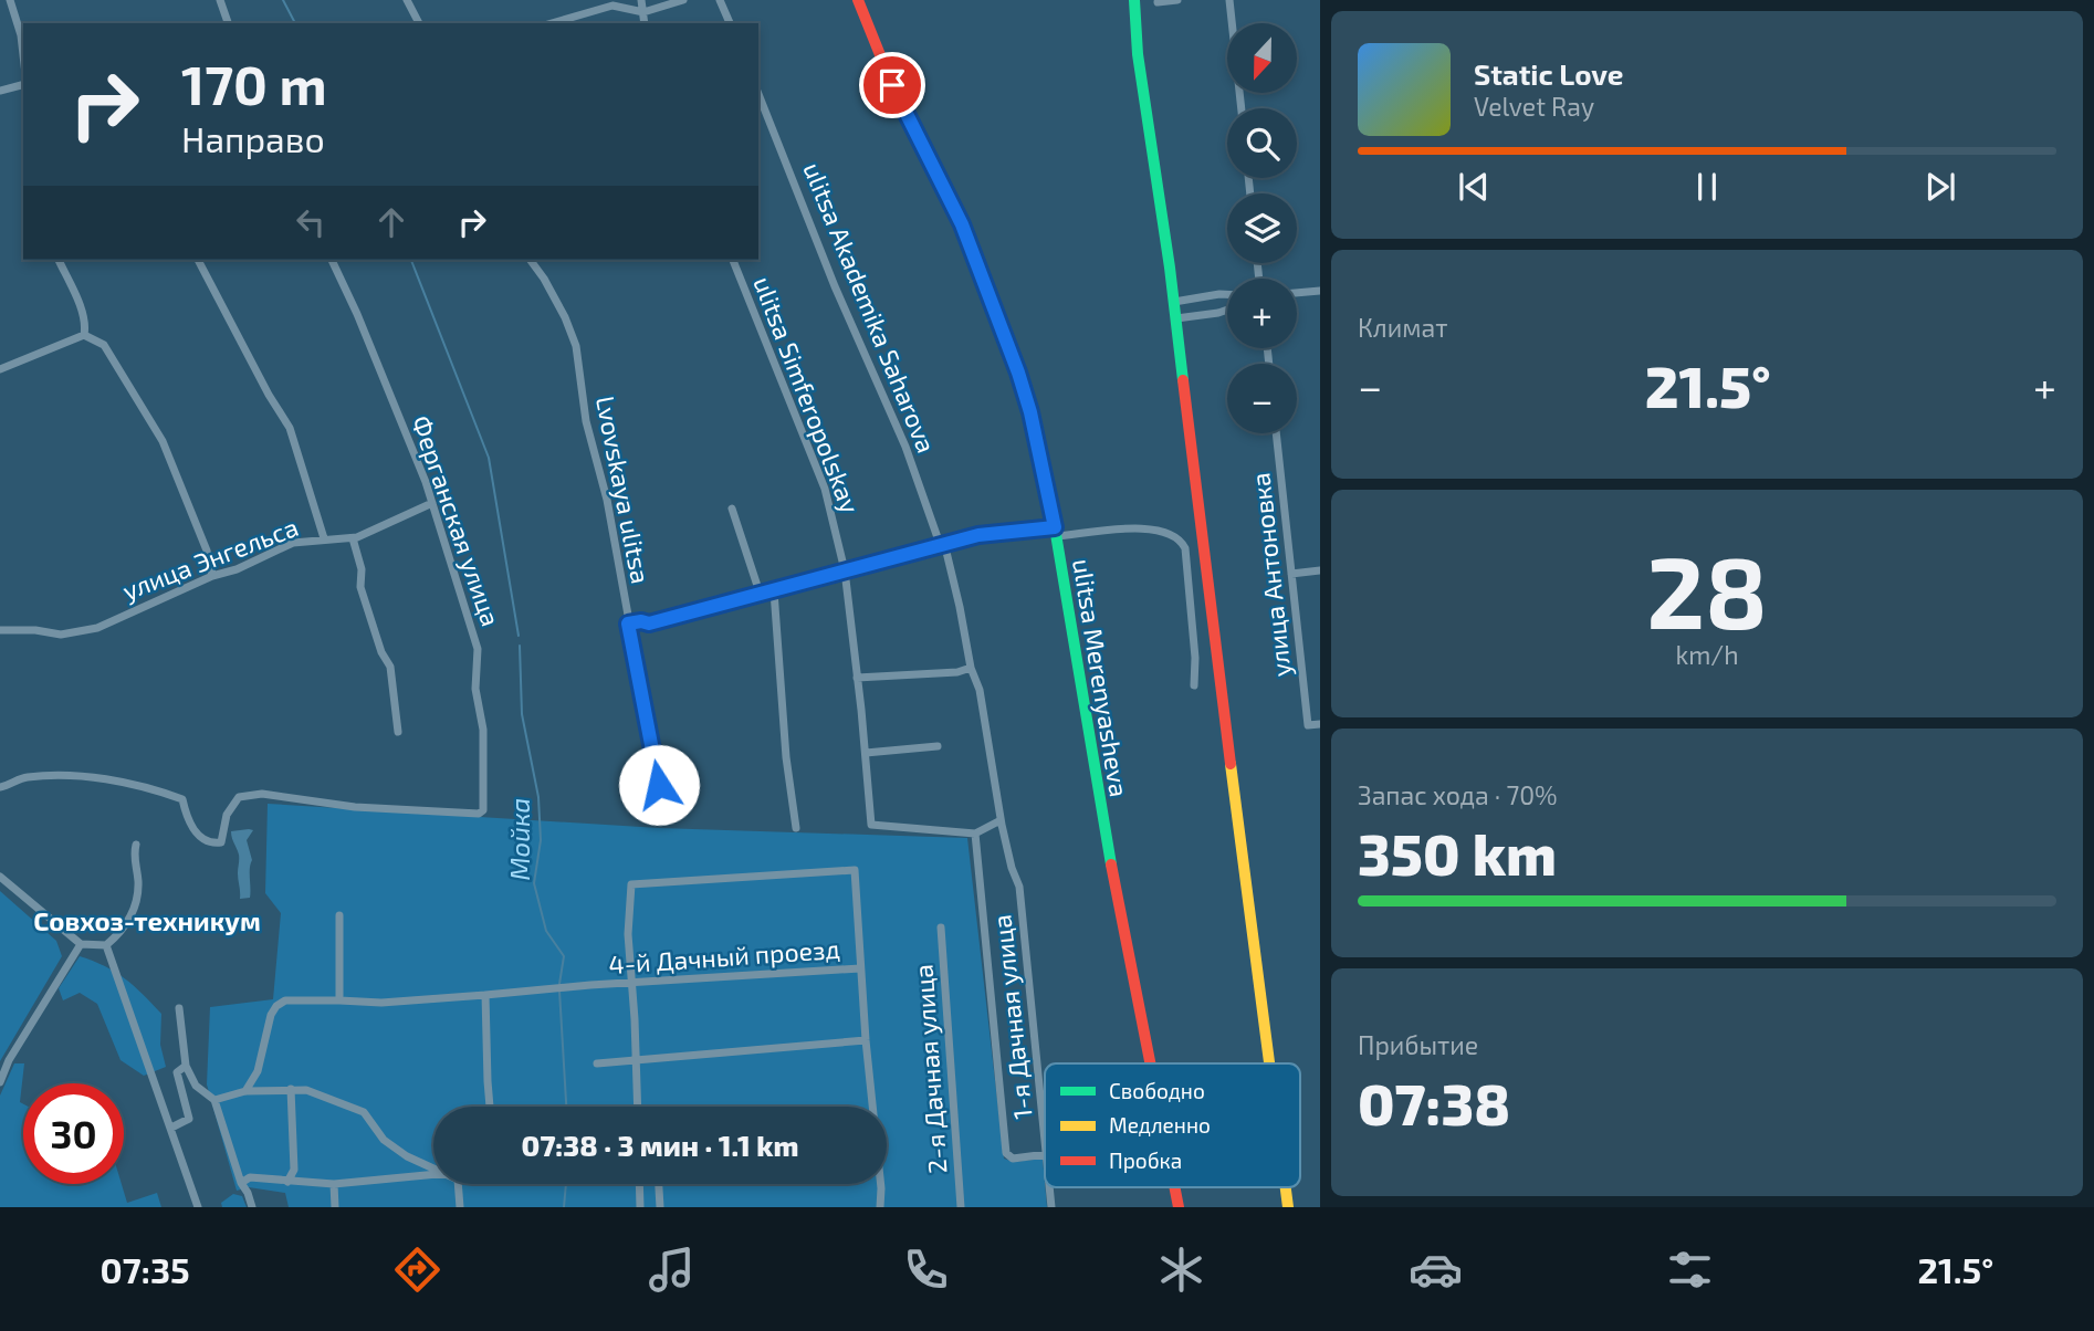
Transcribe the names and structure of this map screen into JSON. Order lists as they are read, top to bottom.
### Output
{
  "streets": {
    "street": [
      "ulitsa Akademika Saharova",
      "ulitsa Simferopolskay",
      "Lvovskaya ulitsa",
      "Ферганская улица",
      "улица Энгельса",
      "улица Антоновка",
      "ulitsa Merenyasheva",
      "4-й Дачный проезд",
      "1-я Дачная улица",
      "2-я Дачная улица"
    ]
  },
  "crossings": [
    ["ulitsa Akademika Saharova", "1-я Дачная улица"],
    ["Ферганская улица", "улица Энгельса"]
  ],
  "districts": ["Совхоз-техникум"],
  "water": ["Мойка"],
  "legend": ["Свободно", "Медленно", "Пробка"],
  "north": "bottom",
  "page": {
    "map_buttons": ["+", "−"],
    "turn": ["170 m", "Направо"],
    "song": ["Static Love", "Velvet Ray"],
    "tile": [
      "Климат",
      ["28", "km/h"],
      ["Запас хода · 70%", "350 km"],
      ["Прибытие", "07:38"]
    ],
    "heat": ["−", "21.5°", "+"],
    "limit": "30",
    "trip": "07:38 · 3 мин · 1.1 km",
    "tabs": ["07:35", "21.5°"]
  }
}
